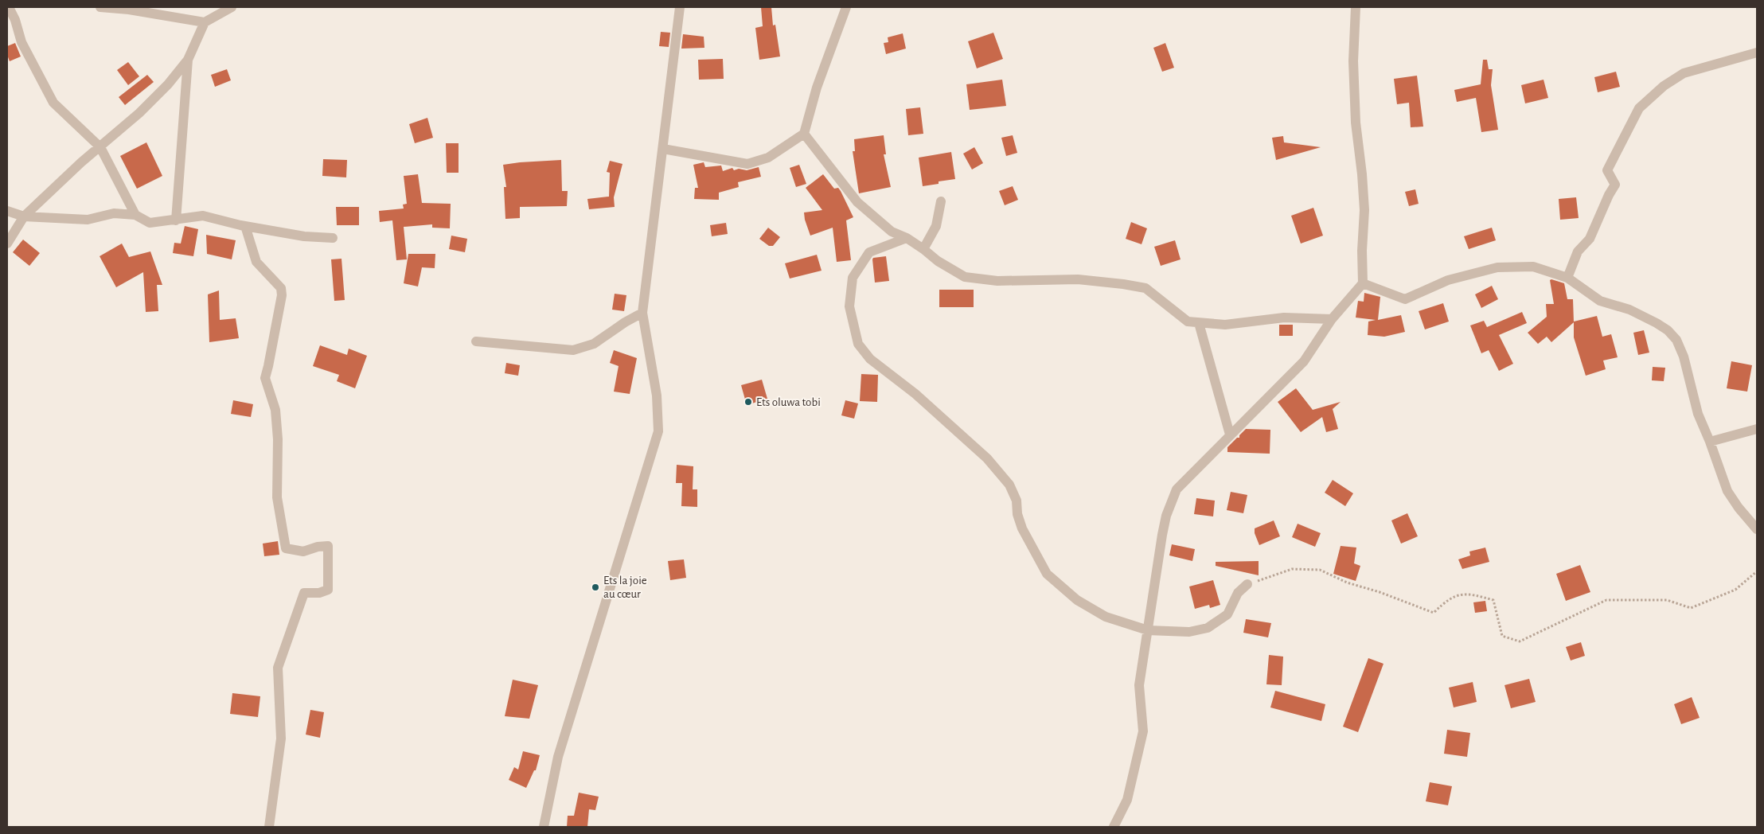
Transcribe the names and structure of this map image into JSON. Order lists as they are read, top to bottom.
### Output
{
  "places": ["Ets oluwa tobi", "Ets la joie au cœur"]
}
